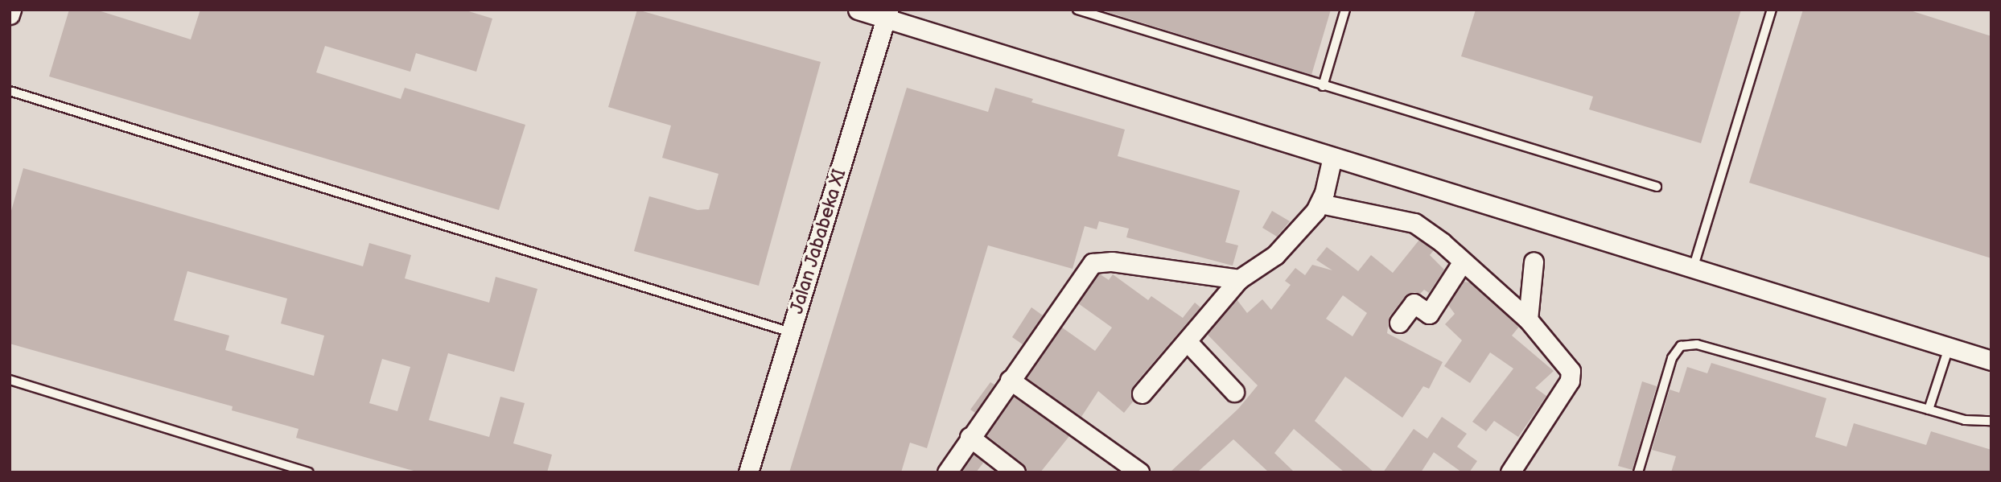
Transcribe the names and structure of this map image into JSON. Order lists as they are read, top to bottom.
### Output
{
  "streets": {
    "street": ["Jalan Jababeka XI"]
  }
}
